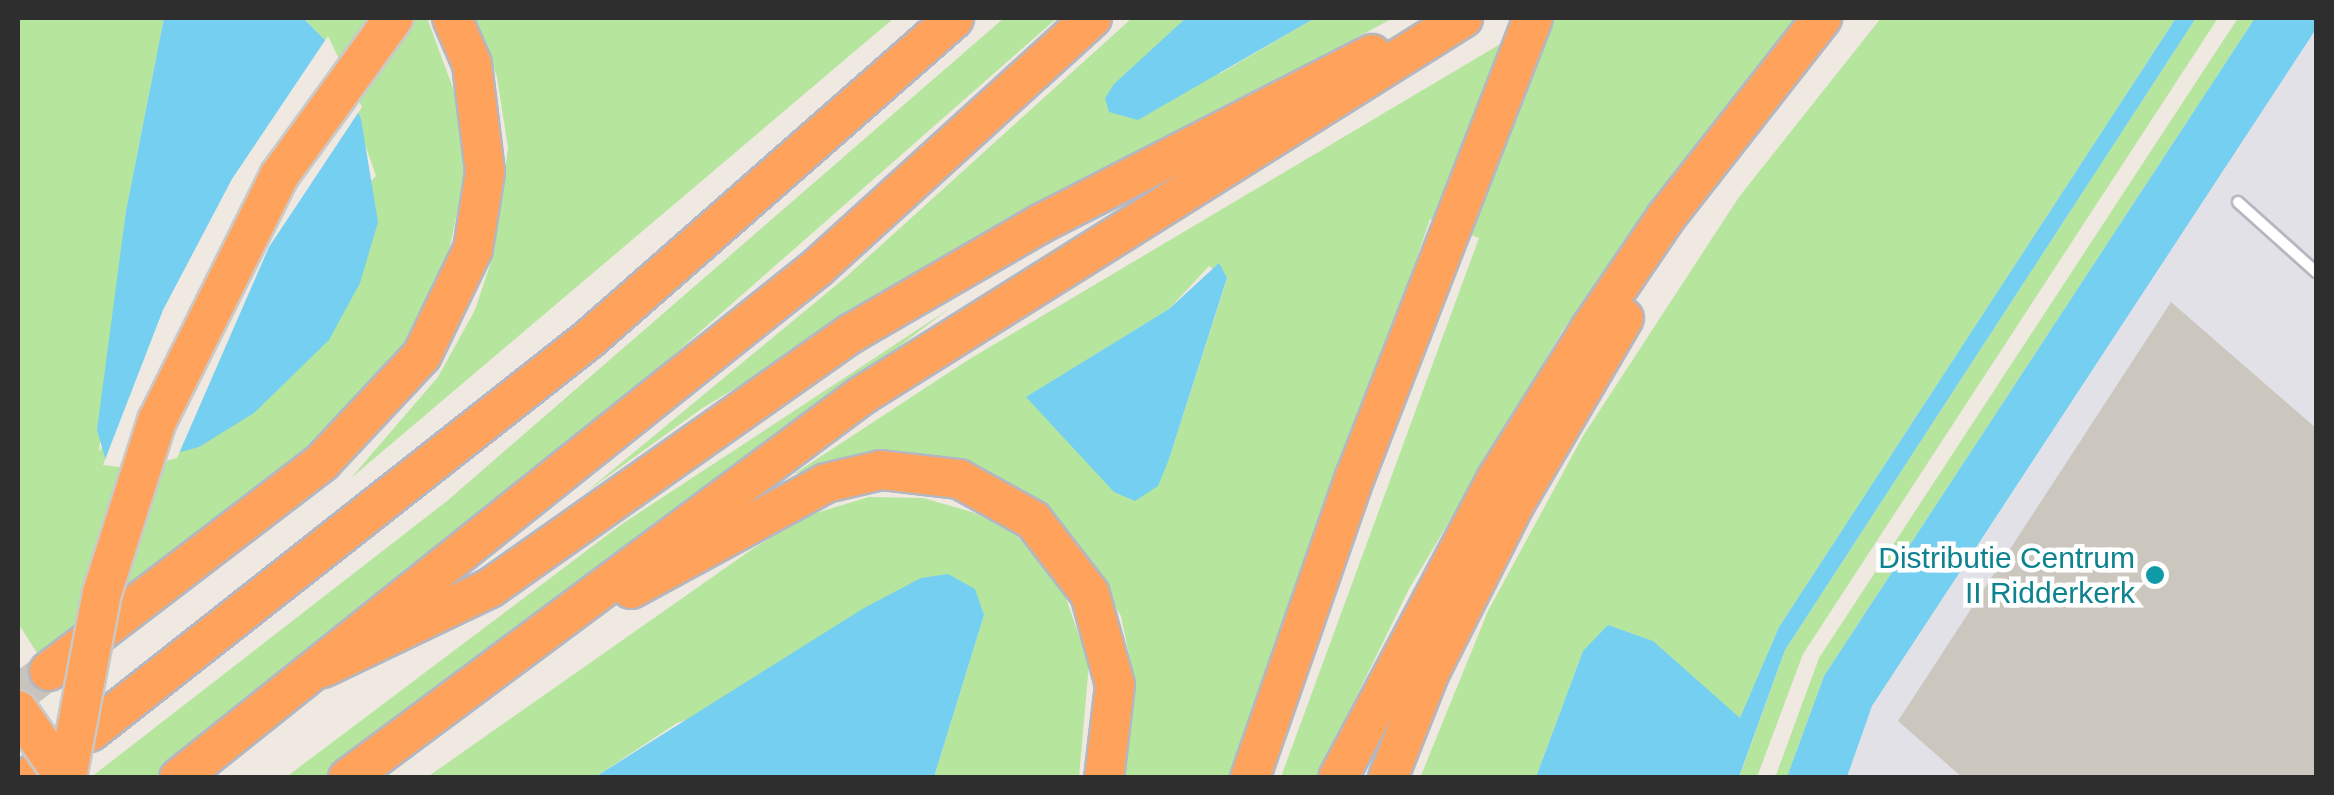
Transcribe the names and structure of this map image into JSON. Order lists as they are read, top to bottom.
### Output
{
  "places": ["Distributie Centrum II Ridderkerk"]
}
